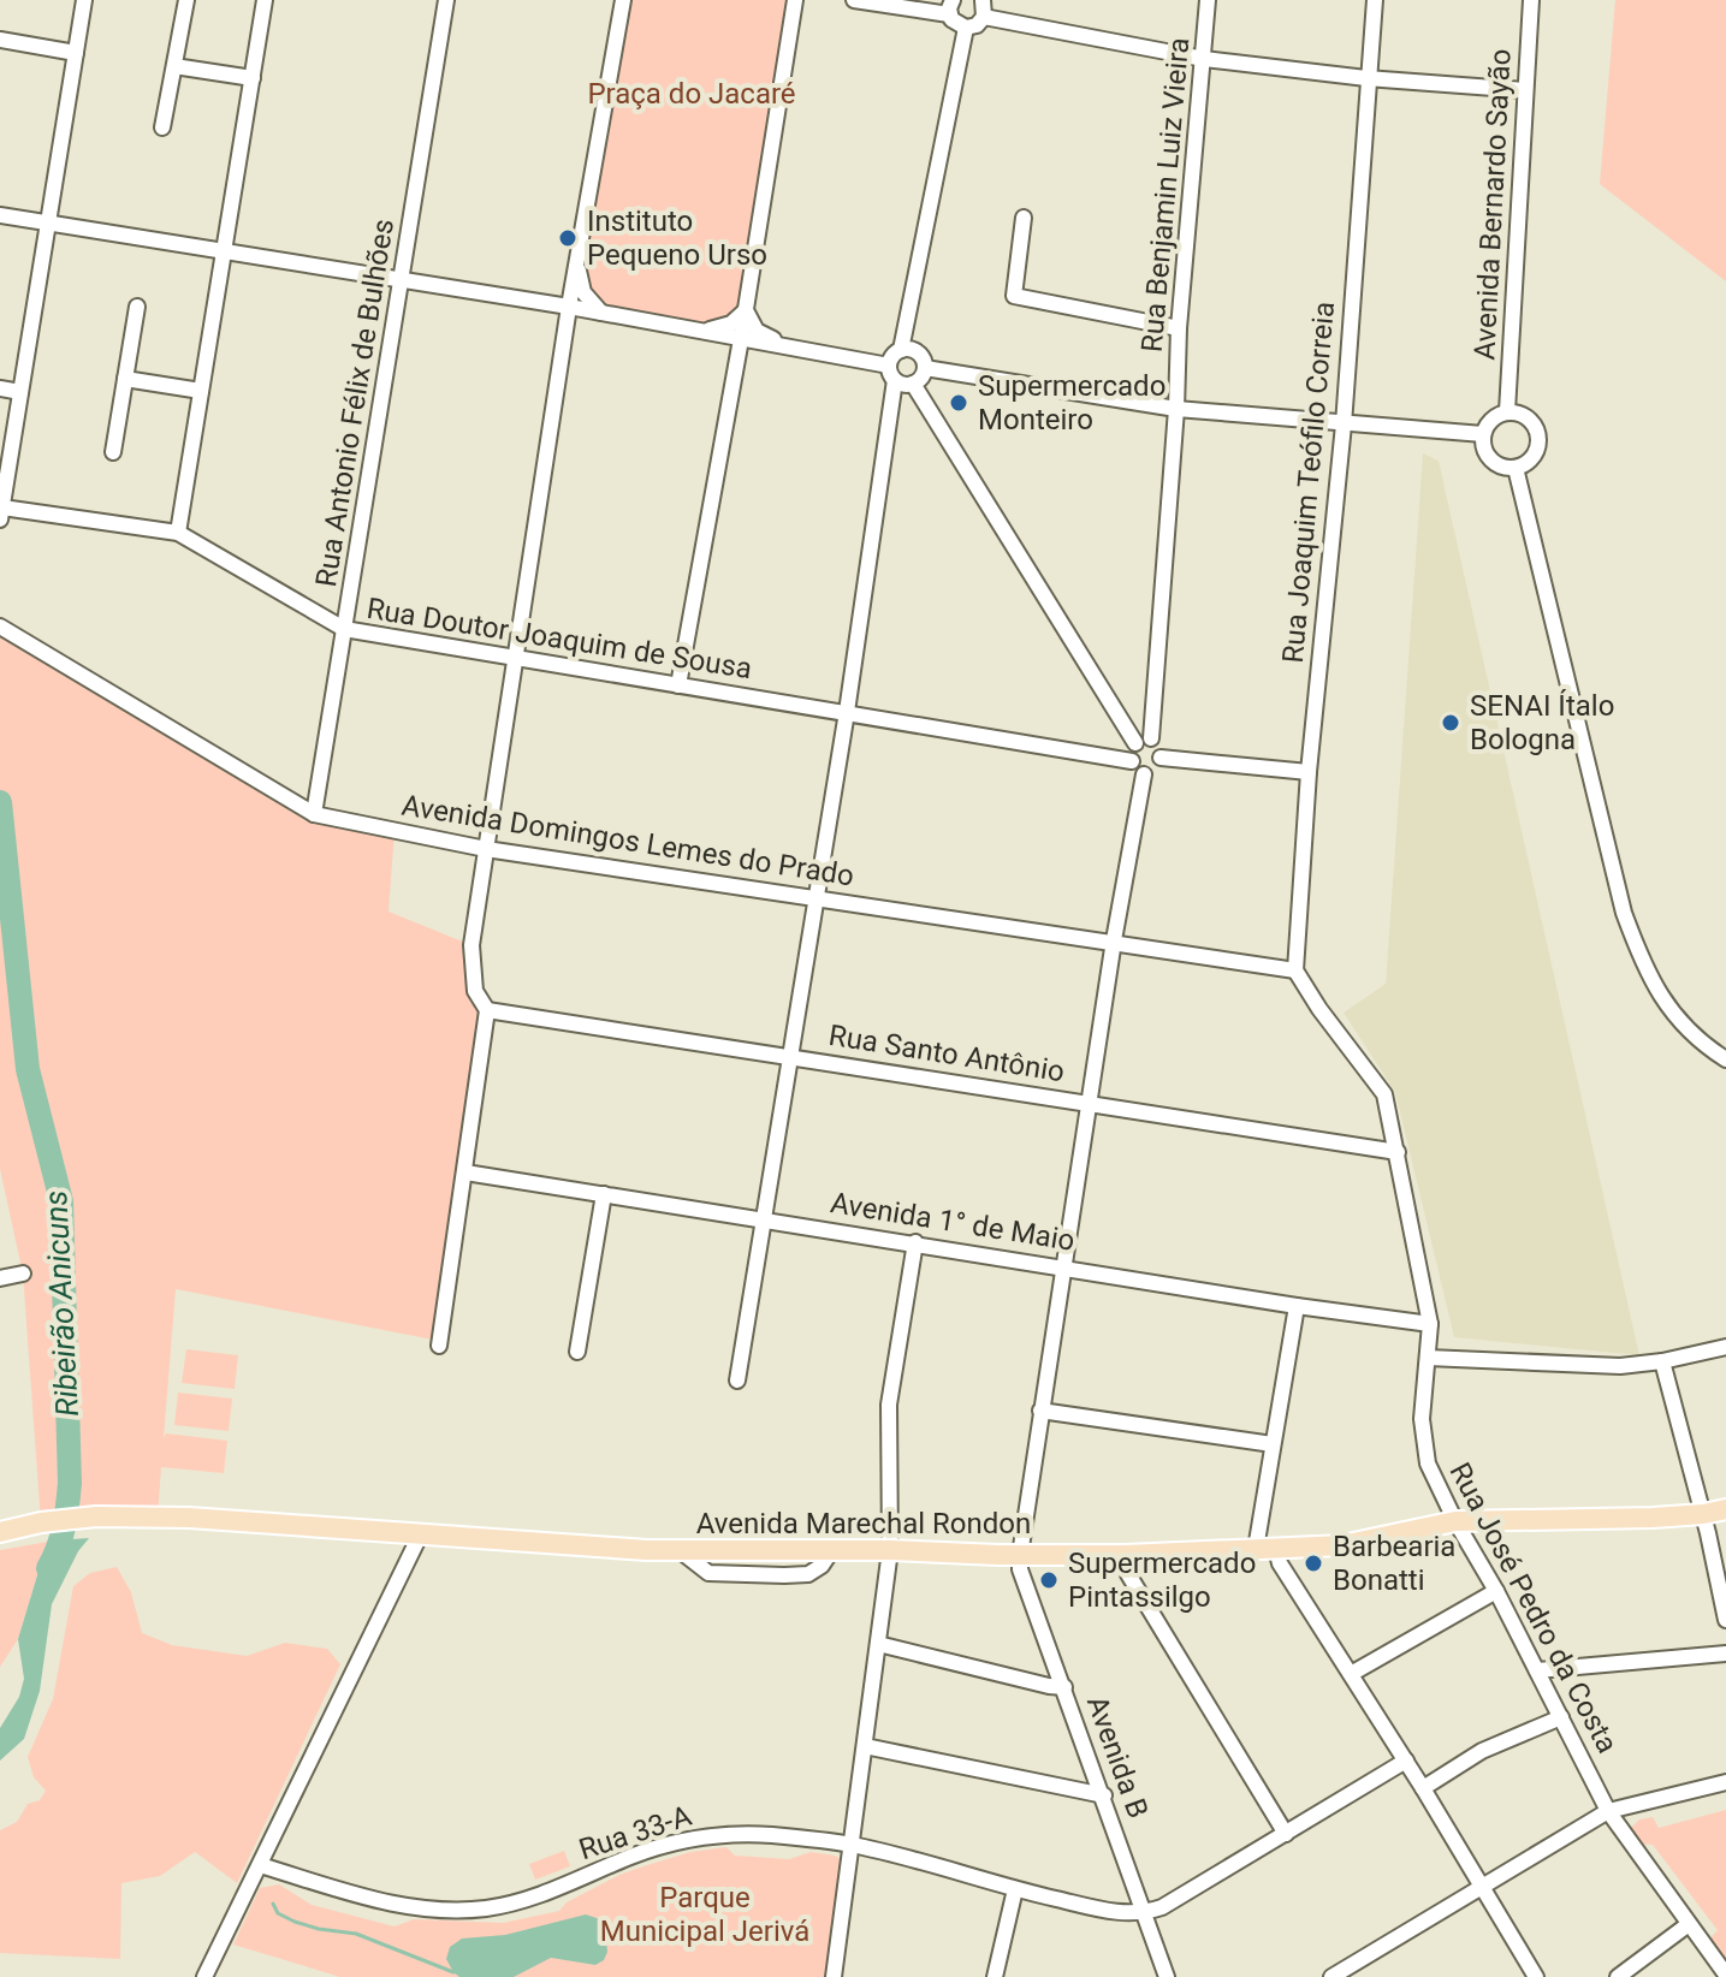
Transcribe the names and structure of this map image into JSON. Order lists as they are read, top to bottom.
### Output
{
  "streets": {
    "main road": ["Avenida Marechal Rondon"],
    "street": [
      "Rua Benjamin Luiz Vieira",
      "Avenida Bernardo Sayão",
      "Rua Antonio Félix de Bulhões",
      "Rua Joaquim Teófilo Correia",
      "Rua Doutor Joaquim de Sousa",
      "Avenida Domingos Lemes do Prado",
      "Rua Santo Antônio",
      "Avenida 1° de Maio",
      "Rua José Pedro da Costa",
      "Avenida B",
      "Rua 33-A"
    ]
  },
  "crossings": [
    ["Rua Benjamin Luiz Vieira", "Rua Doutor Joaquim de Sousa"],
    ["Rua Antonio Félix de Bulhões", "Rua Doutor Joaquim de Sousa"],
    ["Rua Antonio Félix de Bulhões", "Avenida Domingos Lemes do Prado"],
    ["Rua Joaquim Teófilo Correia", "Avenida Domingos Lemes do Prado"],
    ["Rua Joaquim Teófilo Correia", "Rua José Pedro da Costa"],
    ["Avenida Domingos Lemes do Prado", "Rua José Pedro da Costa"],
    ["Rua Santo Antônio", "Rua José Pedro da Costa"],
    ["Avenida 1° de Maio", "Rua José Pedro da Costa"],
    ["Avenida Marechal Rondon", "Rua José Pedro da Costa"],
    ["Avenida Marechal Rondon", "Avenida B"],
    ["Avenida B", "Rua 33-A"]
  ],
  "water": ["Ribeirão Anicuns"],
  "parks": ["Praça do Jacaré", "Parque Municipal Jerivá"],
  "places": [
    "Instituto Pequeno Urso",
    "Supermercado Monteiro",
    "SENAI Ítalo Bologna",
    "Barbearia Bonatti",
    "Supermercado Pintassilgo"
  ]
}
